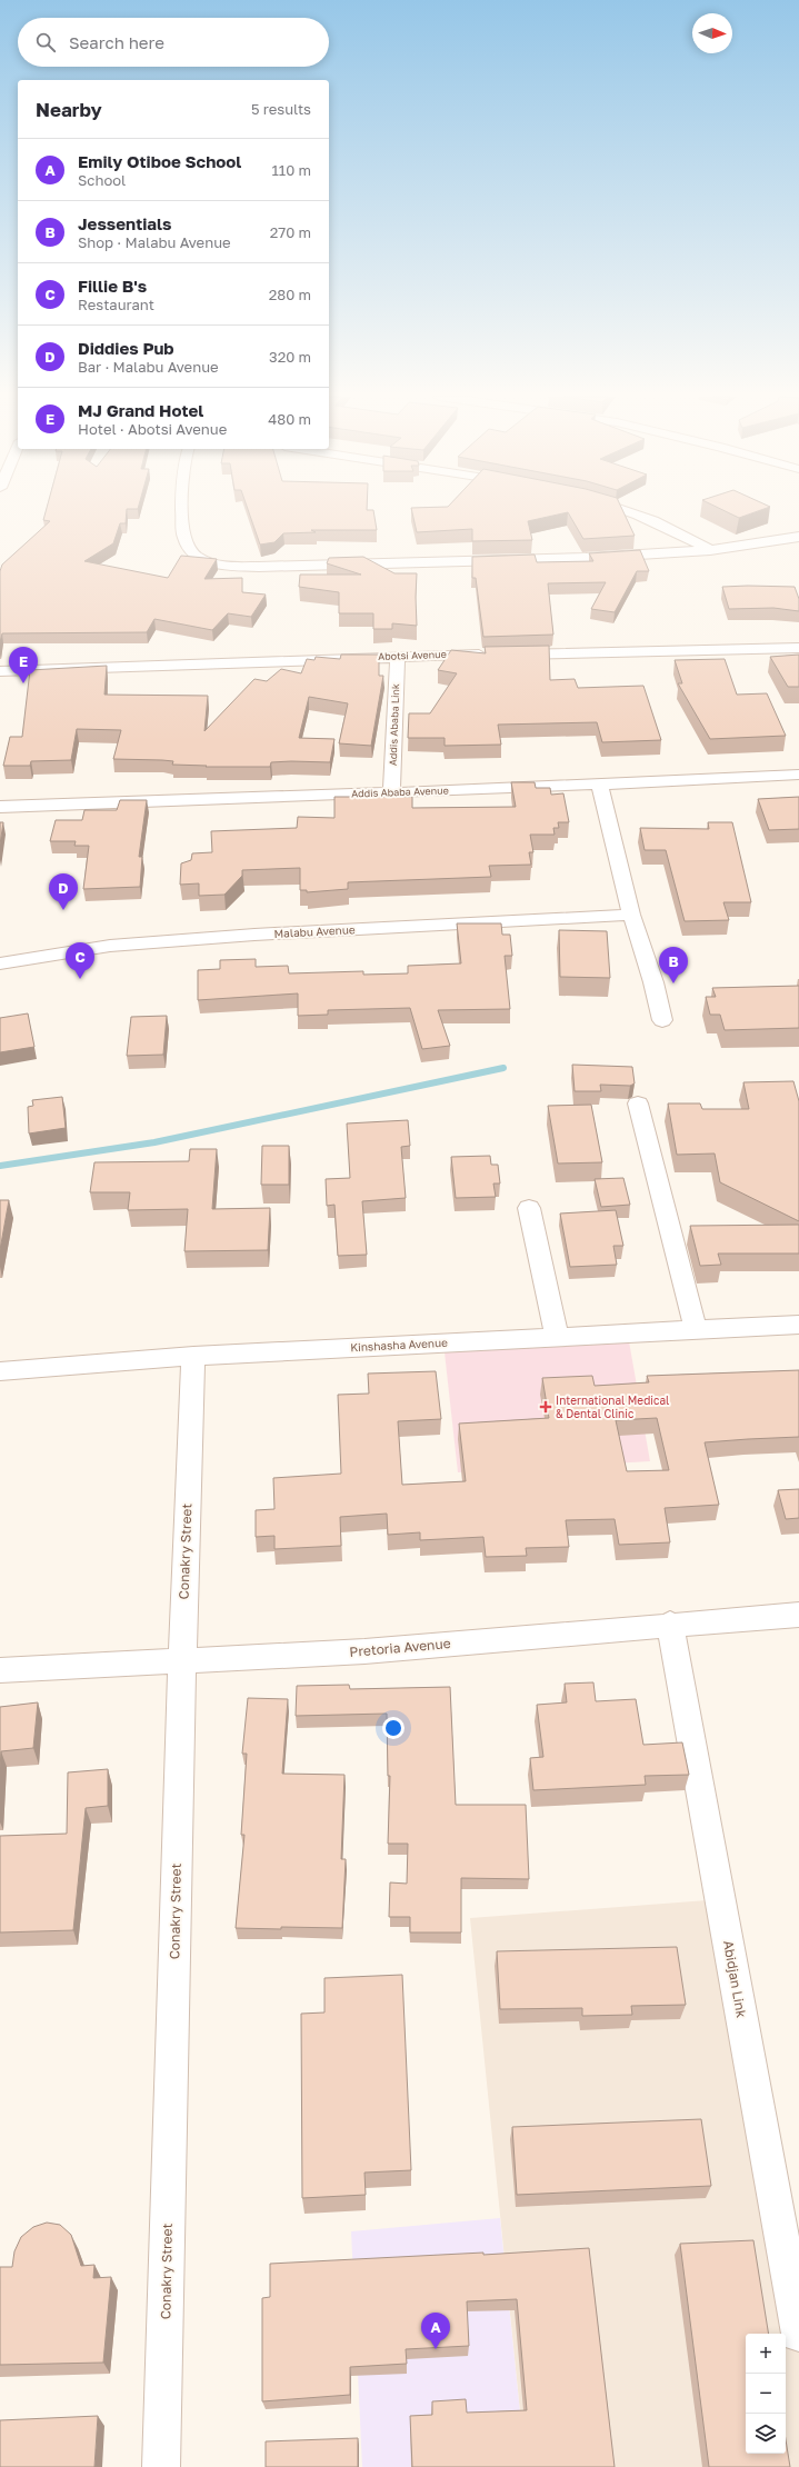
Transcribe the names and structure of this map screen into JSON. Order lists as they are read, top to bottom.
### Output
{
  "streets": {
    "street": [
      "Abotsi Avenue",
      "Addis Ababa Link",
      "Addis Ababa Avenue",
      "Malabu Avenue",
      "Kinshasha Avenue",
      "Conakry Street",
      "Pretoria Avenue",
      "Abidjan Link"
    ]
  },
  "crossings": [
    ["Abotsi Avenue", "Addis Ababa Link"],
    ["Addis Ababa Link", "Addis Ababa Avenue"],
    ["Kinshasha Avenue", "Conakry Street"],
    ["Conakry Street", "Pretoria Avenue"],
    ["Pretoria Avenue", "Abidjan Link"]
  ],
  "places": {
    "health": ["International Medical & Dental Clinic"]
  },
  "north": "right",
  "page": {
    "search": "Search here",
    "heading": ["Nearby", "5 results"],
    "list": [
      {
        "mark": "A",
        "name": "Emily Otiboe School",
        "note": "School",
        "value": "110 m"
      },
      {
        "mark": "B",
        "name": "Jessentials",
        "note": "Shop · Malabu Avenue",
        "value": "270 m"
      },
      {
        "mark": "C",
        "name": "Fillie B's",
        "note": "Restaurant",
        "value": "280 m"
      },
      {
        "mark": "D",
        "name": "Diddies Pub",
        "note": "Bar · Malabu Avenue",
        "value": "320 m"
      },
      {
        "mark": "E",
        "name": "MJ Grand Hotel",
        "note": "Hotel · Abotsi Avenue",
        "value": "480 m"
      }
    ],
    "pins": [
      "E",
      "D",
      "C",
      "B",
      "A"
    ],
    "map_buttons": ["+", "−"]
  }
}
